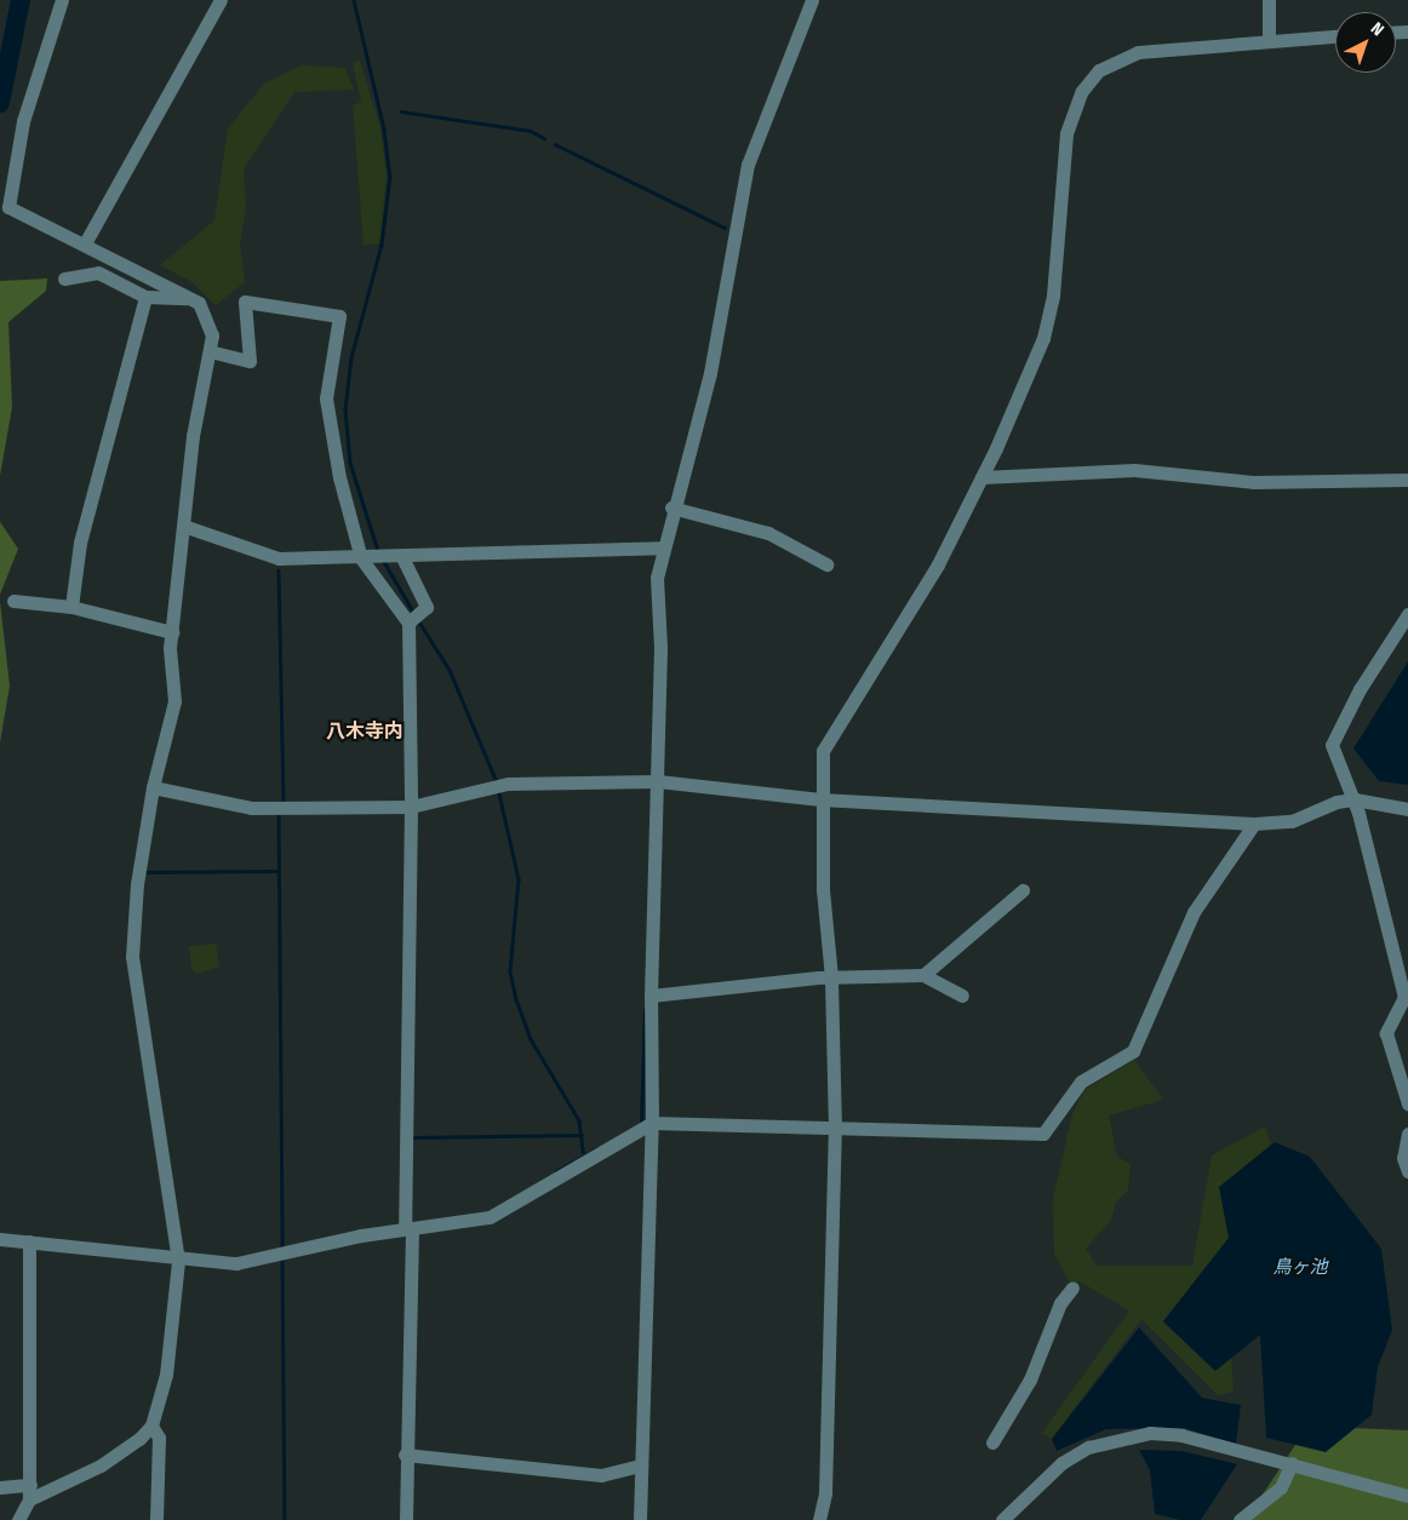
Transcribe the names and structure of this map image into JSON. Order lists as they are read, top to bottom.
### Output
{
  "districts": ["八木寺内"],
  "water": ["鳥ヶ池"],
  "north": "top right"
}
